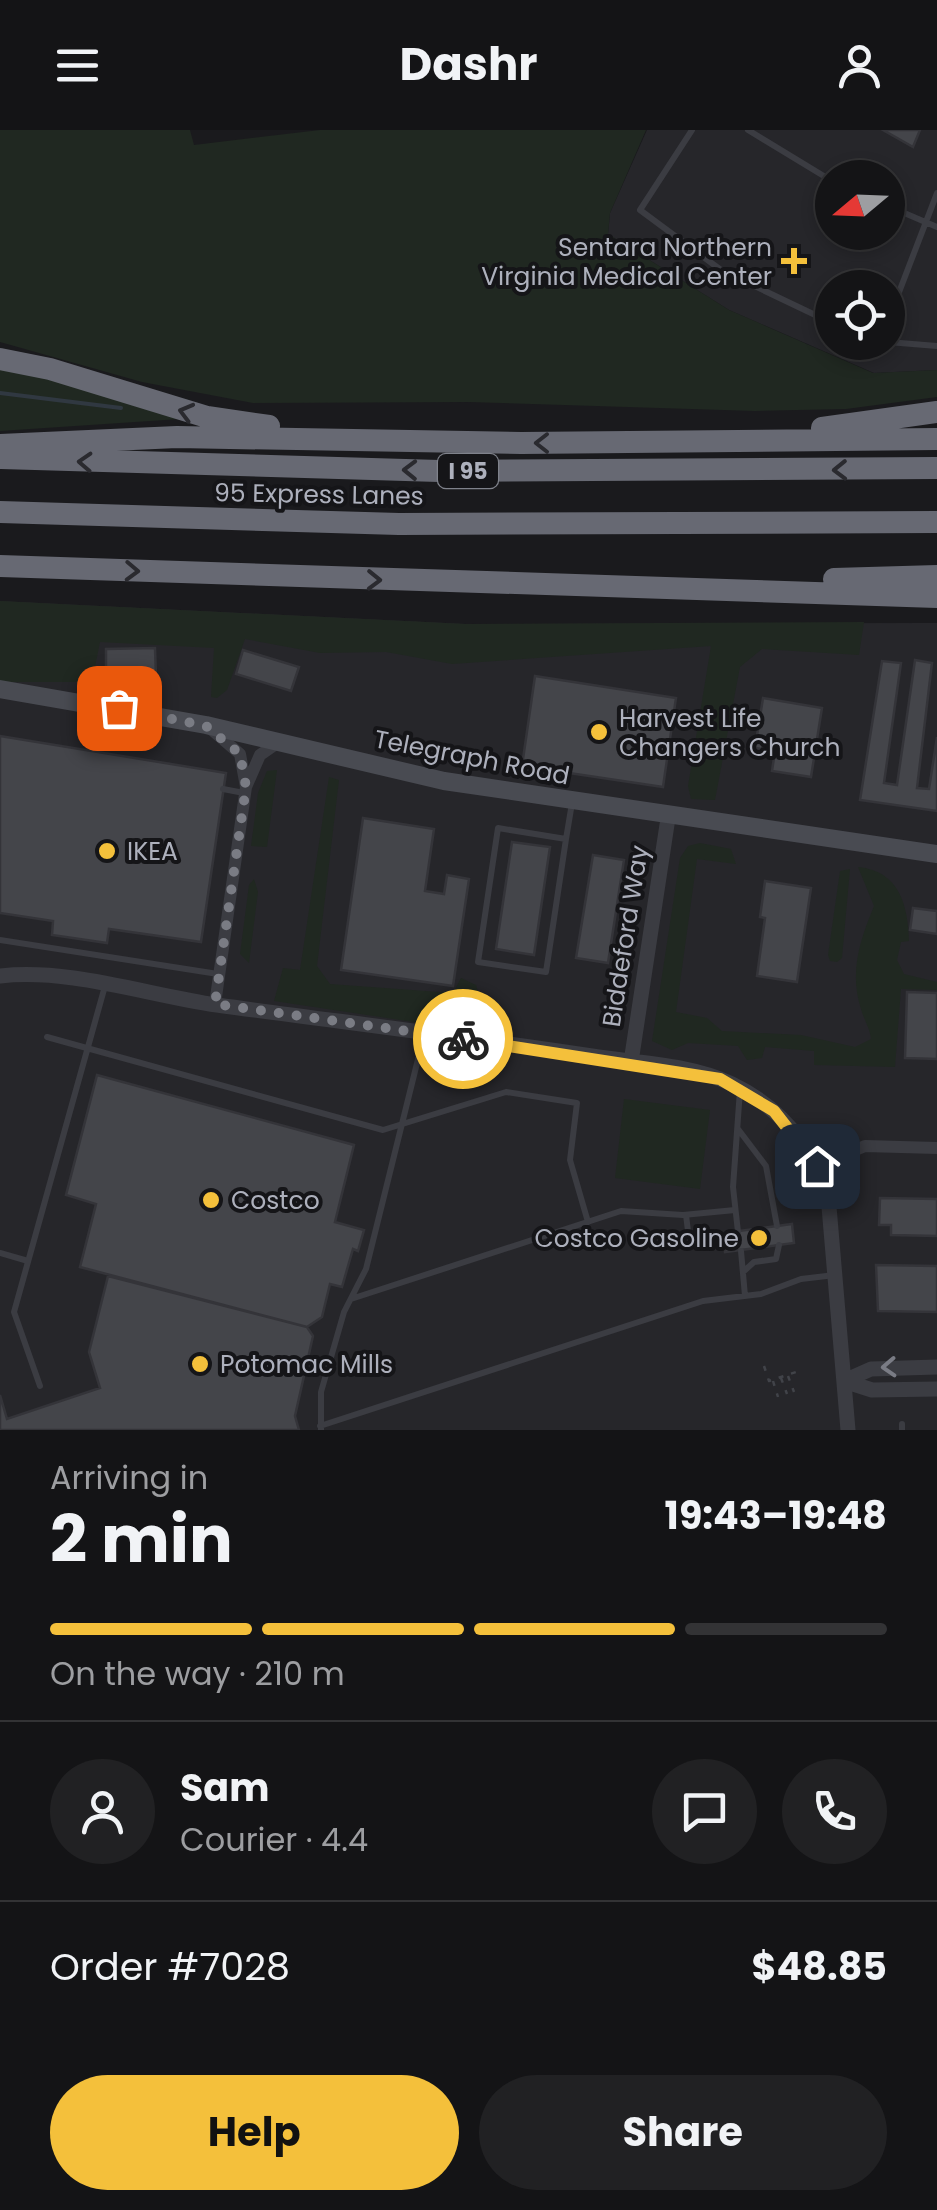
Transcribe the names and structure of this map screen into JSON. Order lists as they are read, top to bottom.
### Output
{
  "streets": {
    "highway": ["I 95", "95 Express Lanes"],
    "main road": ["Telegraph Road"],
    "street": ["Biddeford Way"]
  },
  "crossings": [
    ["Telegraph Road", "Biddeford Way"]
  ],
  "places": {
    "health": ["Sentara Northern Virginia Medical Center"],
    "other": [
      "Harvest Life Changers Church",
      "IKEA",
      "Costco",
      "Costco Gasoline",
      "Potomac Mills"
    ]
  },
  "north": "left",
  "page": {
    "header": "Dashr",
    "heading": ["2 min", "Arriving in", "19:43–19:48"],
    "panel": [
      "Sam",
      "Courier · 4.4",
      "Order #7028",
      "$48.85"
    ],
    "bar": "On the way · 210 m",
    "buttons": ["Help", "Share"]
  }
}
